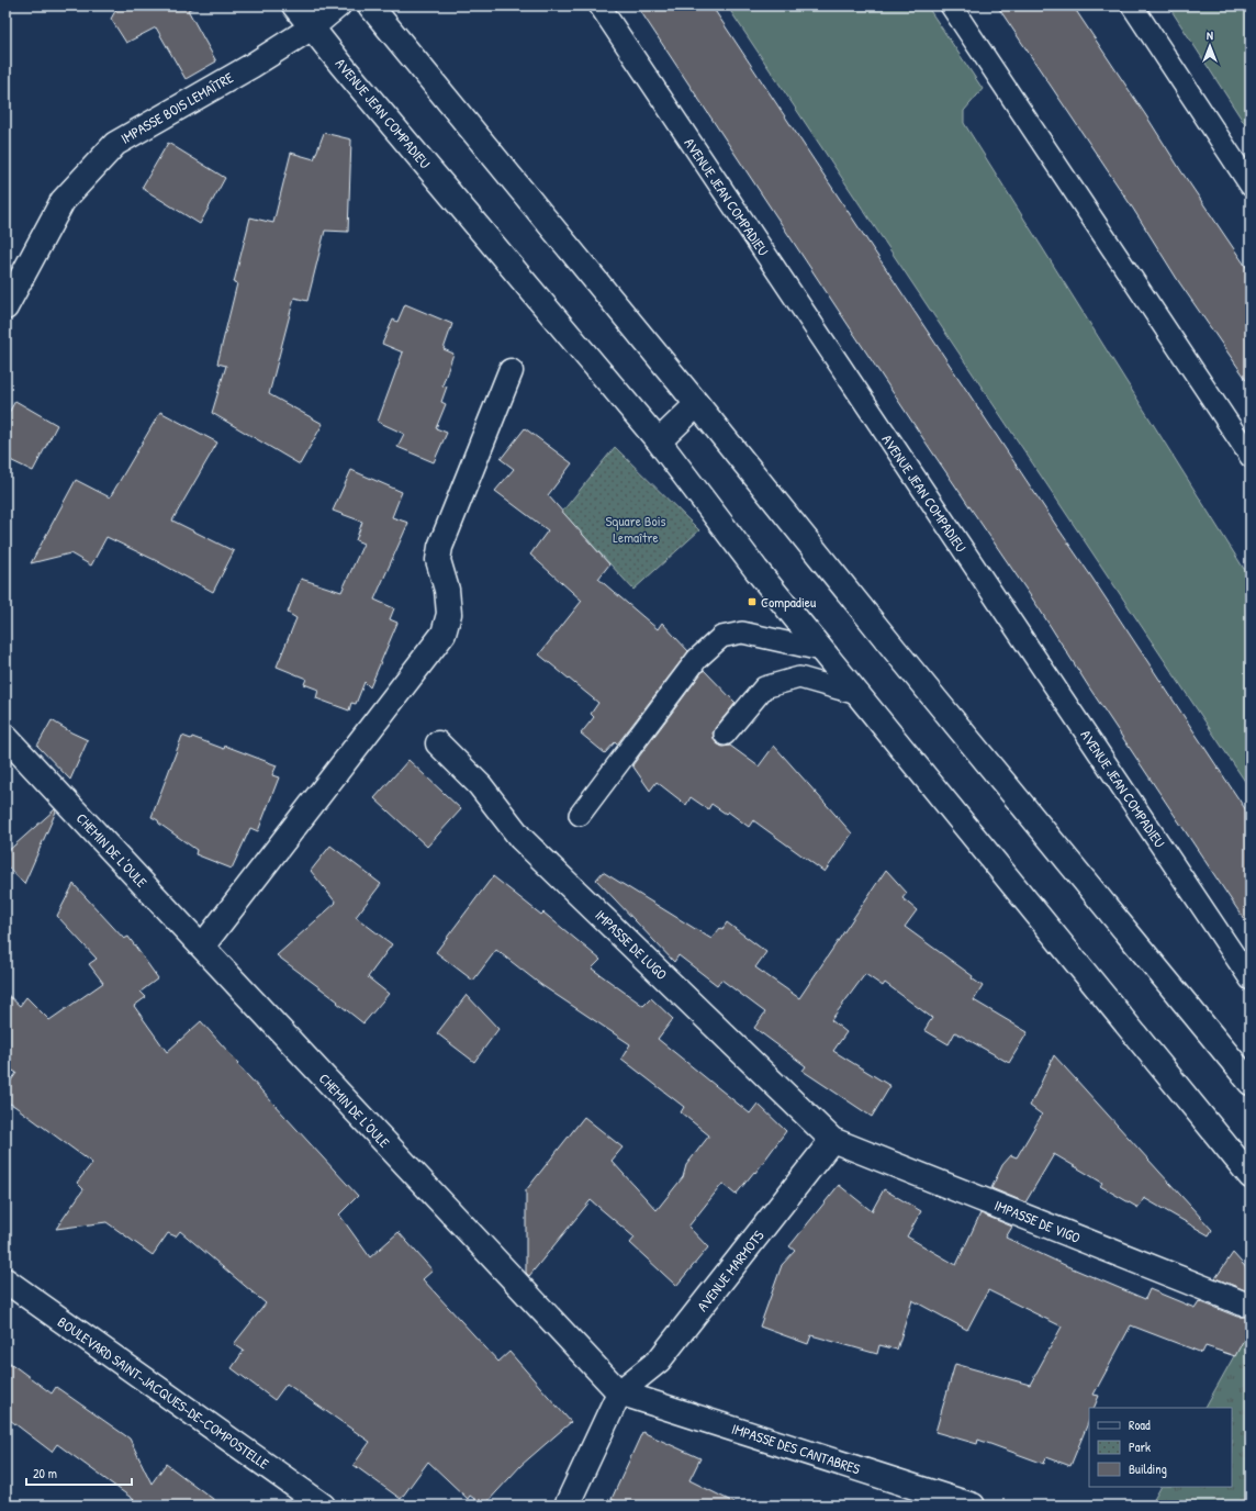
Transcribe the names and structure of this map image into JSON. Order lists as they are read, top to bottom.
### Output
{
  "streets": {
    "street": [
      "IMPASSE BOIS LEMAÎTRE",
      "AVENUE JEAN COMPADIEU",
      "CHEMIN DE L'OULE",
      "IMPASSE DE LUGO",
      "IMPASSE DE VIGO",
      "AVENUE MARMOTS",
      "BOULEVARD SAINT-JACQUES-DE-COMPOSTELLE",
      "IMPASSE DES CANTABRES"
    ]
  },
  "crossings": [
    ["IMPASSE BOIS LEMAÎTRE", "AVENUE JEAN COMPADIEU"],
    ["CHEMIN DE L'OULE", "AVENUE MARMOTS"],
    ["CHEMIN DE L'OULE", "IMPASSE DES CANTABRES"],
    ["IMPASSE DE LUGO", "IMPASSE DE VIGO"],
    ["IMPASSE DE LUGO", "AVENUE MARMOTS"],
    ["IMPASSE DE VIGO", "AVENUE MARMOTS"],
    ["AVENUE MARMOTS", "IMPASSE DES CANTABRES"]
  ],
  "parks": ["Square Bois Lemaître"],
  "places": {
    "transit": ["Compadieu"]
  },
  "legend": ["Road", "Park", "Building"],
  "scale_bar": "20 m",
  "north": "top"
}
